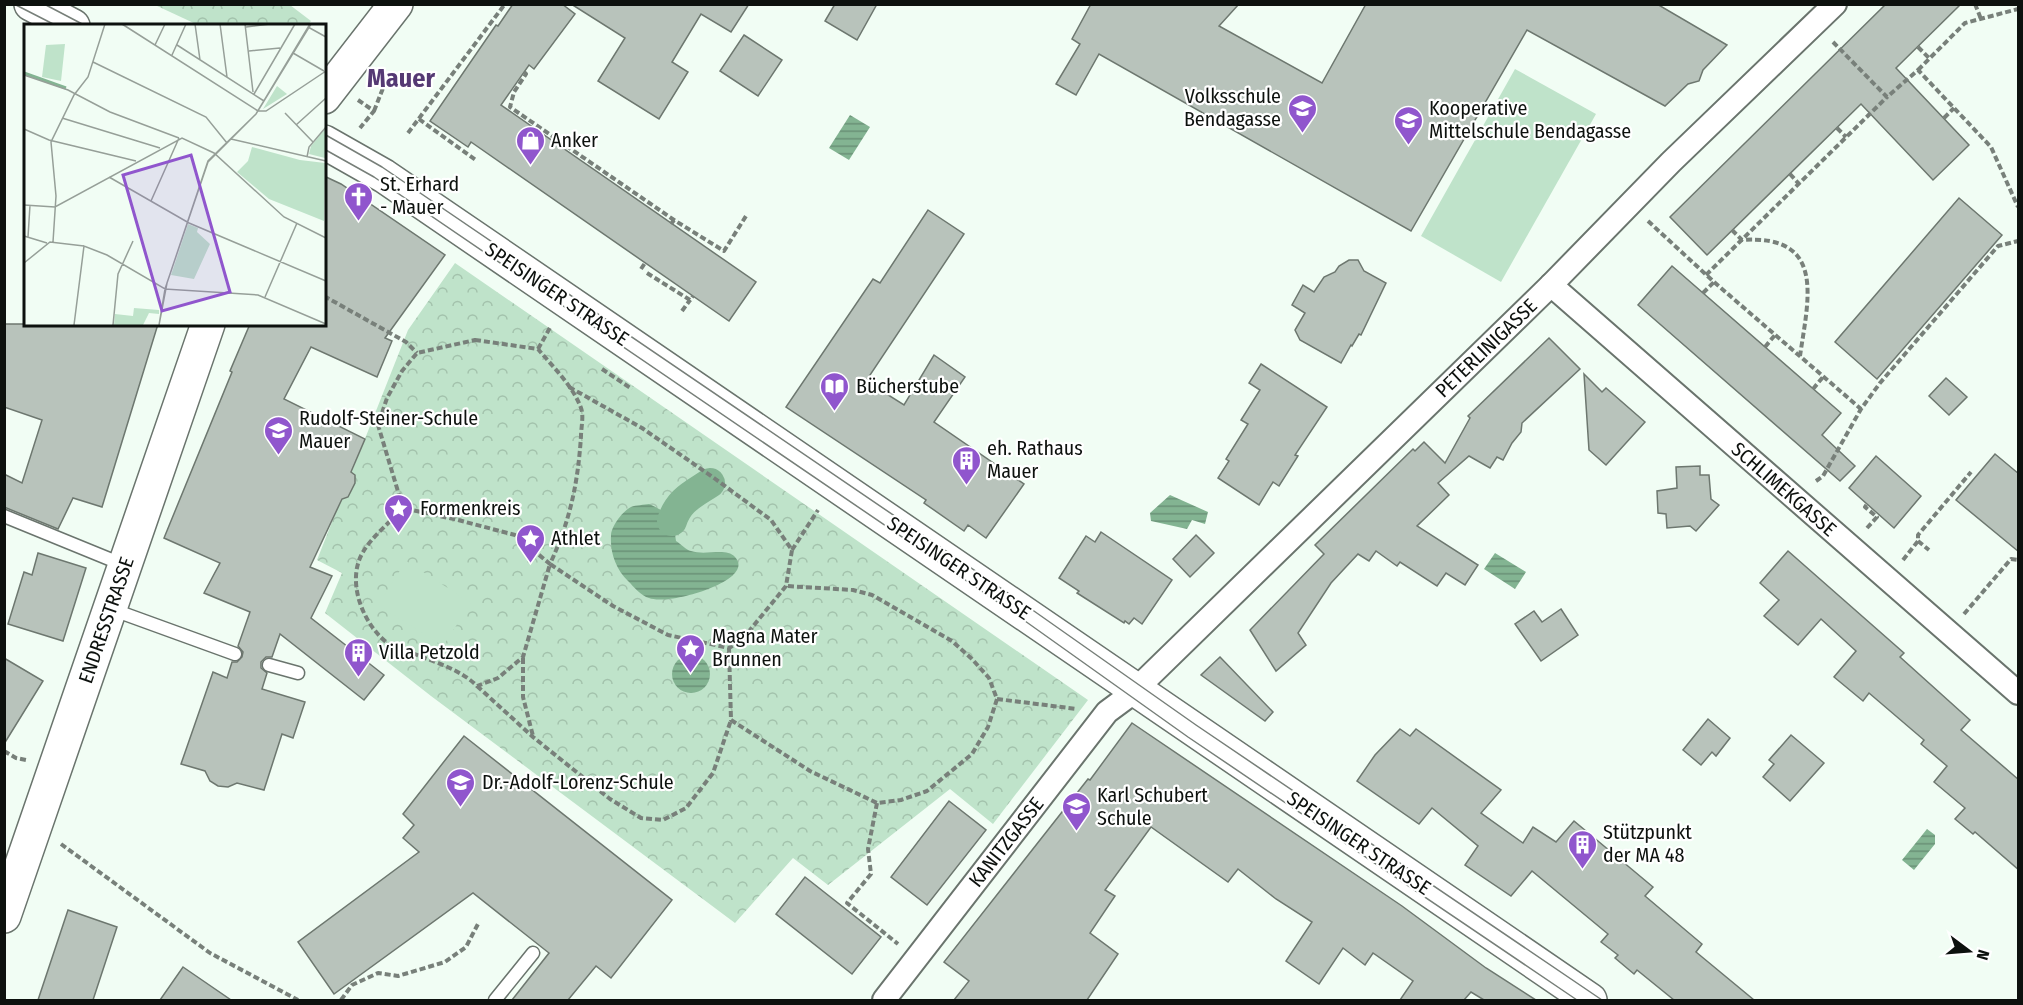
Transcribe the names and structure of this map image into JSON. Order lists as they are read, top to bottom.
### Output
{
  "streets": {
    "main road": ["SPEISINGER STRASSE", "ENDRESSTRASSE"],
    "street": ["PETERLINIGASSE", "SCHLIMEKGASSE", "KANITZGASSE"]
  },
  "crossings": [
    ["SPEISINGER STRASSE", "PETERLINIGASSE"],
    ["SPEISINGER STRASSE", "KANITZGASSE"],
    ["PETERLINIGASSE", "SCHLIMEKGASSE"],
    ["PETERLINIGASSE", "KANITZGASSE"]
  ],
  "districts": ["Mauer"],
  "places": {
    "school or university": [
      "Volksschule Bendagasse",
      "Kooperative Mittelschule Bendagasse",
      "Rudolf-Steiner-Schule Mauer",
      "Dr.-Adolf-Lorenz-Schule",
      "Karl Schubert Schule"
    ],
    "shop": ["Anker"],
    "church": ["St. Erhard - Mauer"],
    "library": ["Bücherstube"],
    "building": ["eh. Rathaus Mauer", "Villa Petzold", "Stützpunkt der MA 48"],
    "place": ["Formenkreis", "Athlet", "Magna Mater Brunnen"]
  },
  "north": "right"
}
